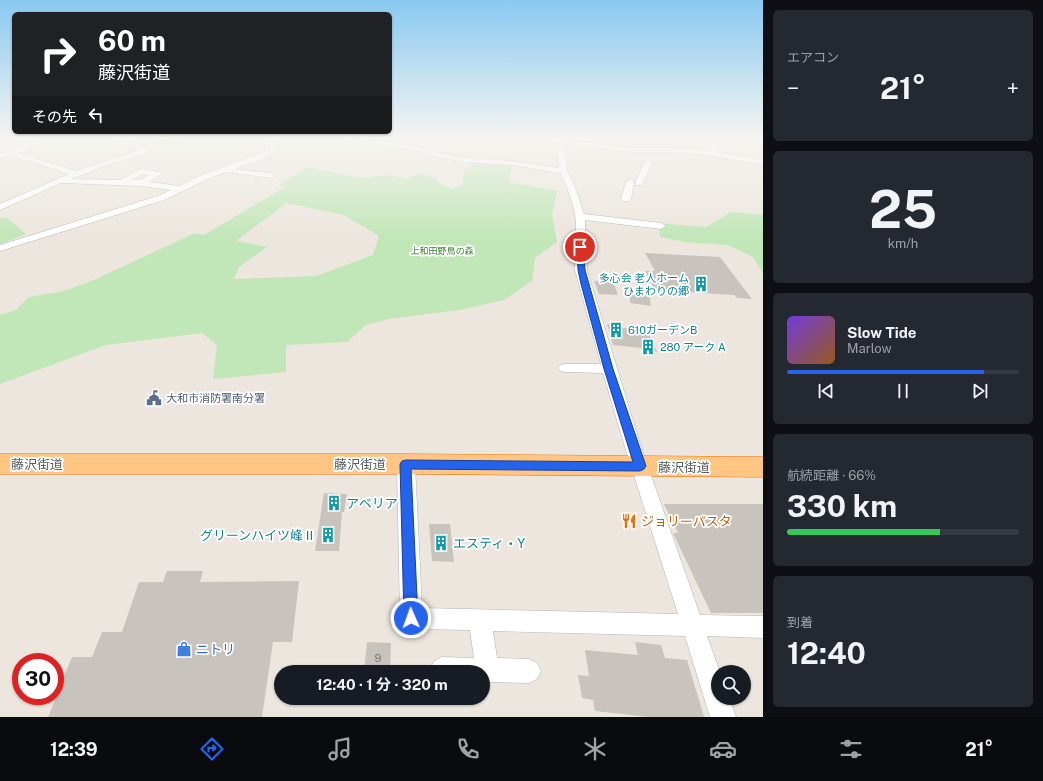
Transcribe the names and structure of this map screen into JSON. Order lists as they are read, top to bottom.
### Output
{
  "streets": {
    "highway": ["藤沢街道"]
  },
  "parks": ["上和田野鳥の森"],
  "places": {
    "building": [
      "多心会 老人ホーム ひまわりの郷",
      "610ガーデンB",
      "280 アーク A",
      "アベリア",
      "グリーンハイツ峰Ⅱ",
      "エスティ・Y"
    ],
    "public building": ["大和市消防署南分署"],
    "restaurant": ["ジョリーパスタ"],
    "shop": ["ニトリ"]
  },
  "house_numbers": ["9"],
  "page": {
    "tile": [
      "エアコン",
      ["25", "km/h"],
      ["航続距離 · 66%", "330 km"],
      ["到着", "12:40"]
    ],
    "turn": ["60 m", "藤沢街道"],
    "heat": ["−", "21°", "+"],
    "then": "その先",
    "song": ["Slow Tide", "Marlow"],
    "limit": "30",
    "trip": "12:40 · 1 分 · 320 m",
    "tabs": ["12:39", "21°"]
  }
}
